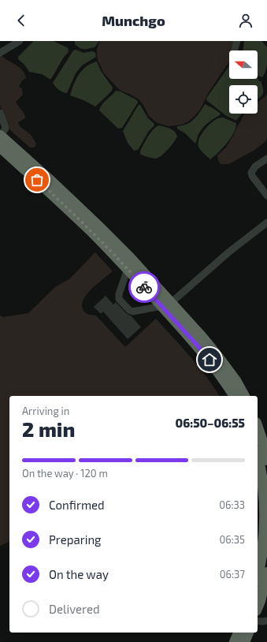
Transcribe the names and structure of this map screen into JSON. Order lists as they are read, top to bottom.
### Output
{
  "north": "left",
  "page": {
    "header": "Munchgo",
    "heading": ["2 min", "Arriving in", "06:50–06:55"],
    "bar": "On the way · 120 m",
    "list": [
      ["Confirmed", "06:33"],
      ["Preparing", "06:35"],
      ["On the way", "06:37"],
      "Delivered"
    ]
  }
}
